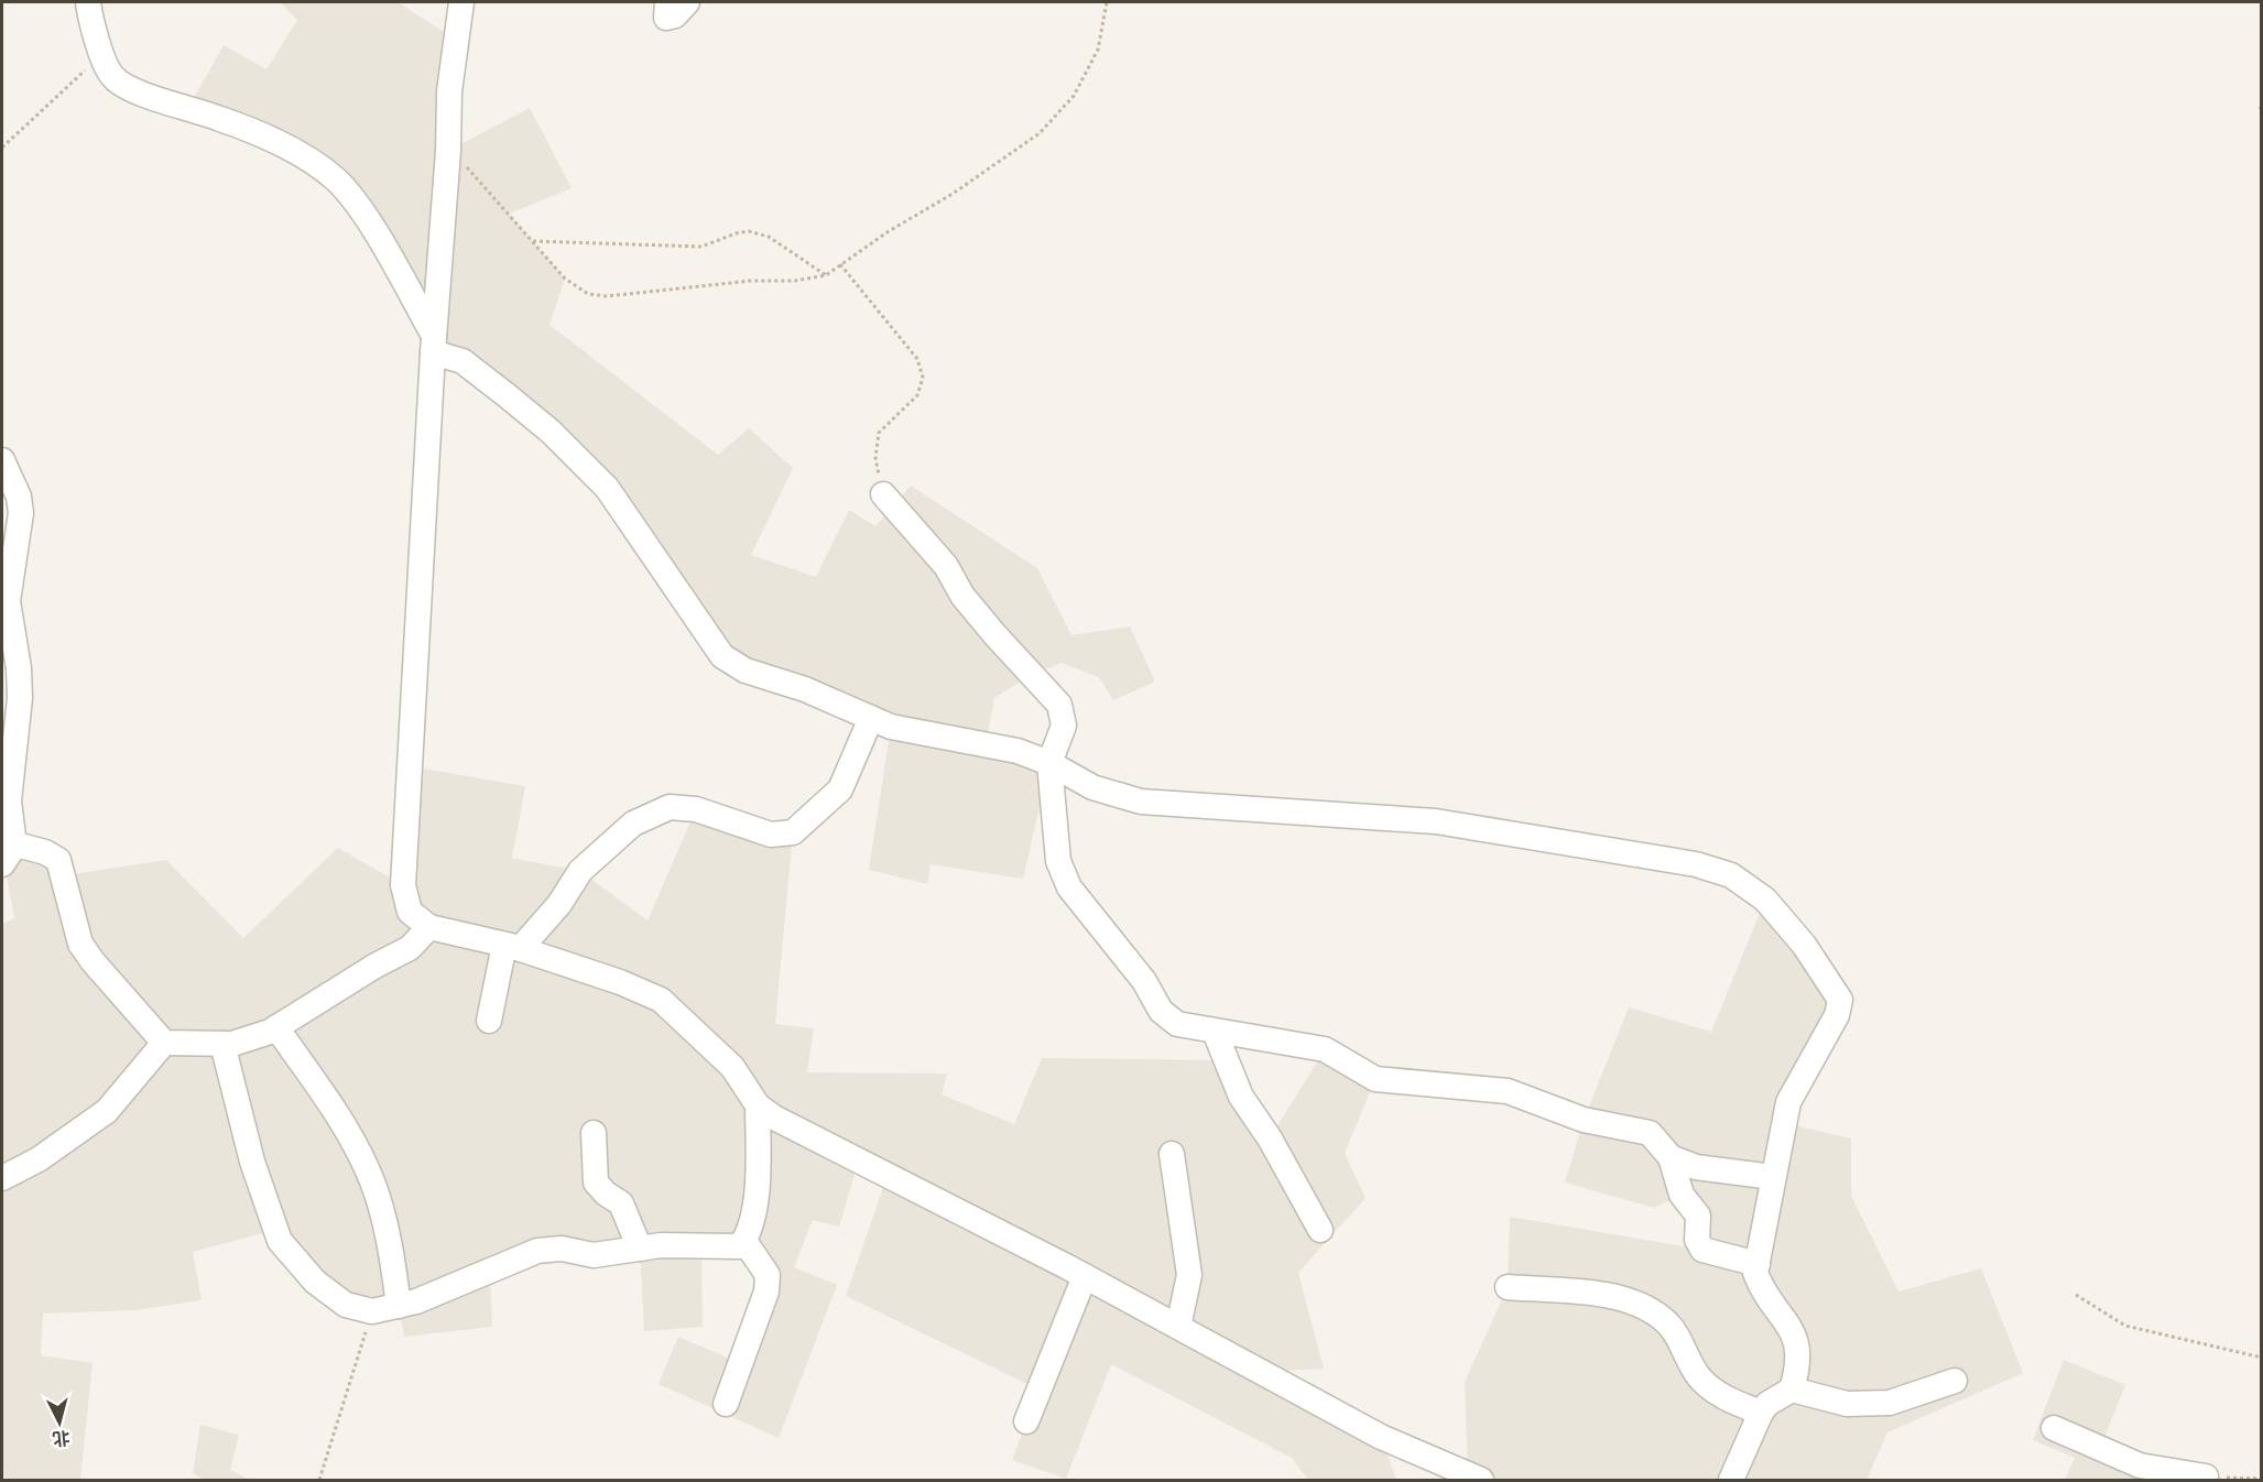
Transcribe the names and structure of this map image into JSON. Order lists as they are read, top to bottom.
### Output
{
  "north": "bottom"
}
